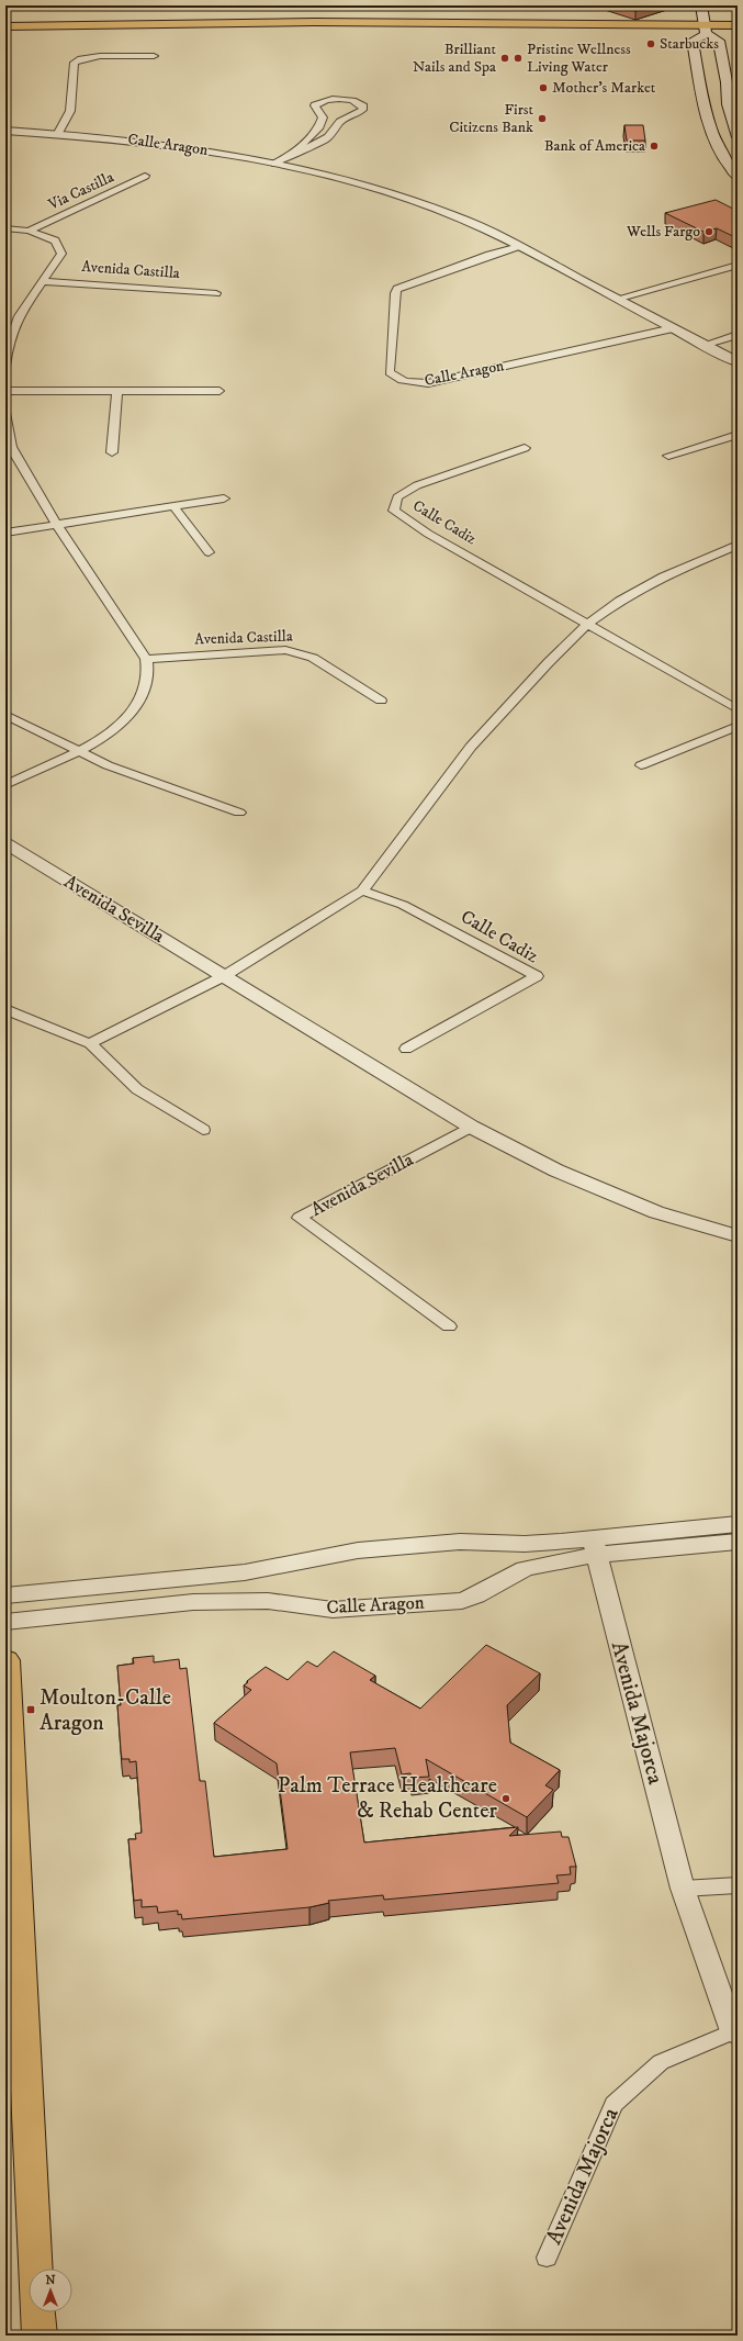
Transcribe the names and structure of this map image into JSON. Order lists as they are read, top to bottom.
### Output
{
  "streets": {
    "street": [
      "Calle Aragon",
      "Via Castilla",
      "Avenida Castilla",
      "Calle Cadiz",
      "Avenida Sevilla",
      "Avenida Majorca"
    ]
  },
  "crossings": [
    ["Calle Aragon", "Avenida Majorca"],
    ["Via Castilla", "Avenida Castilla"]
  ],
  "places": {
    "other": [
      "Starbucks",
      "Brilliant Nails and Spa",
      "Pristine Wellness Living Water",
      "Mother's Market",
      "First Citizens Bank",
      "Bank of America",
      "Wells Fargo",
      "Palm Terrace Healthcare & Rehab Center"
    ],
    "transit": ["Moulton-Calle Aragon"]
  },
  "north": "top"
}
